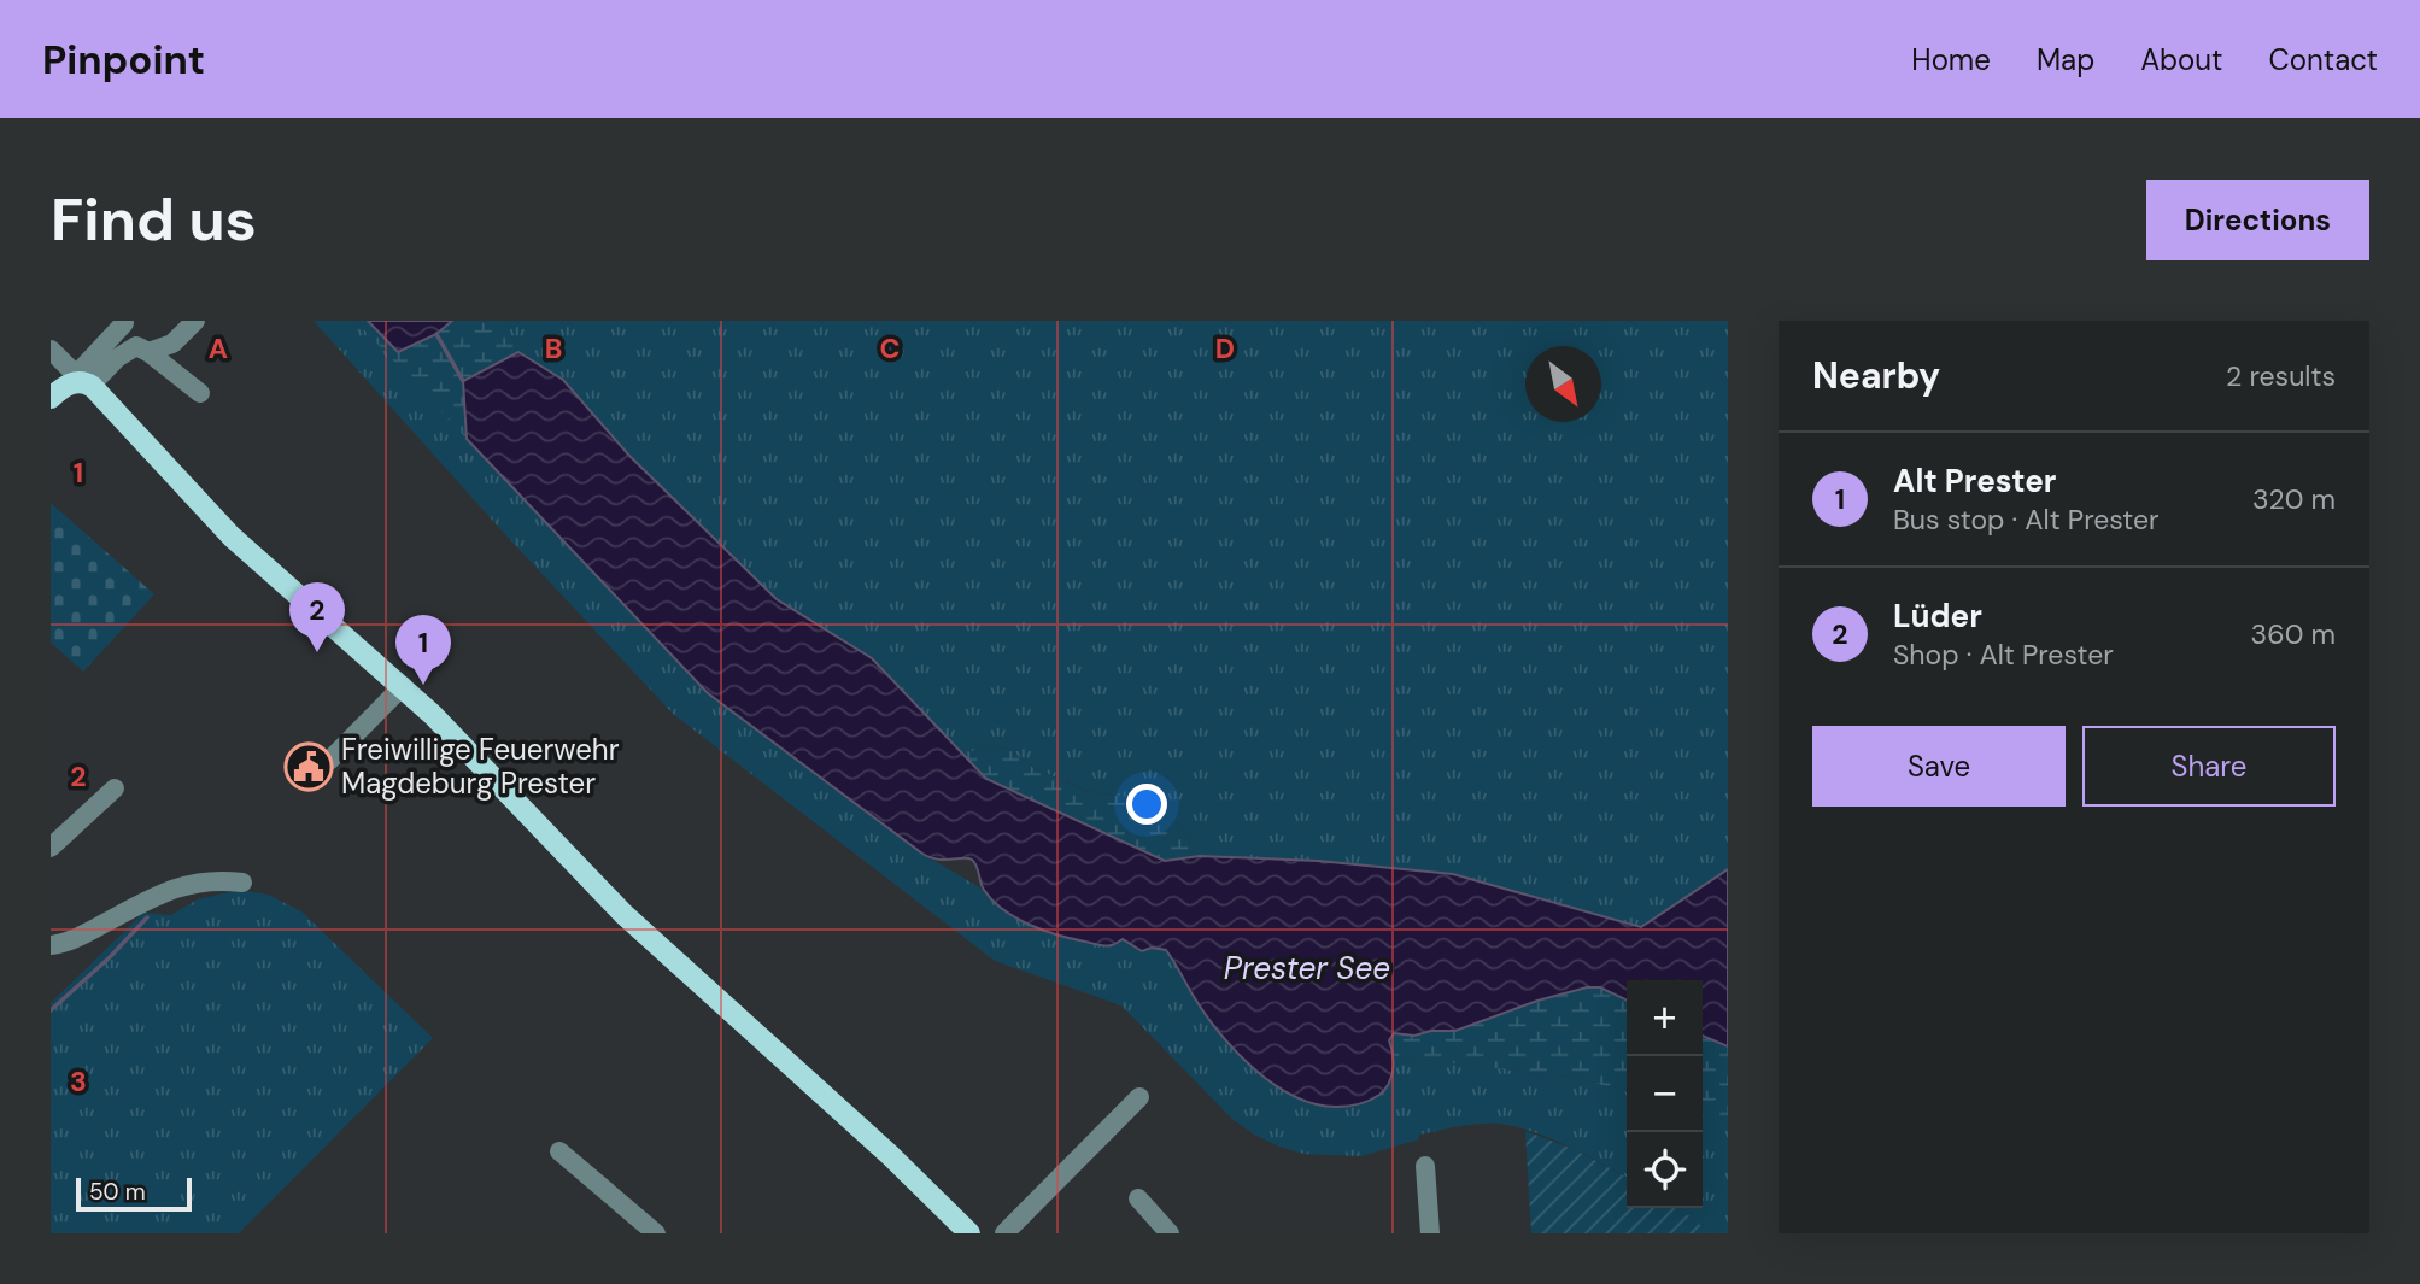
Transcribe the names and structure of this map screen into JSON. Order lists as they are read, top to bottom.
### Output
{
  "water": ["Prester See"],
  "places": {
    "public building": ["Freiwillige Feuerwehr Magdeburg Prester"]
  },
  "scale_bar": "50 m",
  "north": "bottom right",
  "page": {
    "header": "Pinpoint",
    "nav": [
      "Home",
      "Map",
      "About",
      "Contact"
    ],
    "buttons": [
      "Directions",
      ["Save", "Share"]
    ],
    "title": "Find us",
    "heading": ["Nearby", "2 results"],
    "list": [
      {
        "mark": "1",
        "name": "Alt Prester",
        "note": "Bus stop · Alt Prester",
        "value": "320 m"
      },
      {
        "mark": "2",
        "name": "Lüder",
        "note": "Shop · Alt Prester",
        "value": "360 m"
      }
    ],
    "pins": ["2", "1"],
    "map_buttons": ["+", "−"],
    "scale": "50 m"
  },
  "grid": {
    "columns": [
      "A",
      "B",
      "C",
      "D"
    ],
    "rows": ["1", "2", "3"]
  }
}
